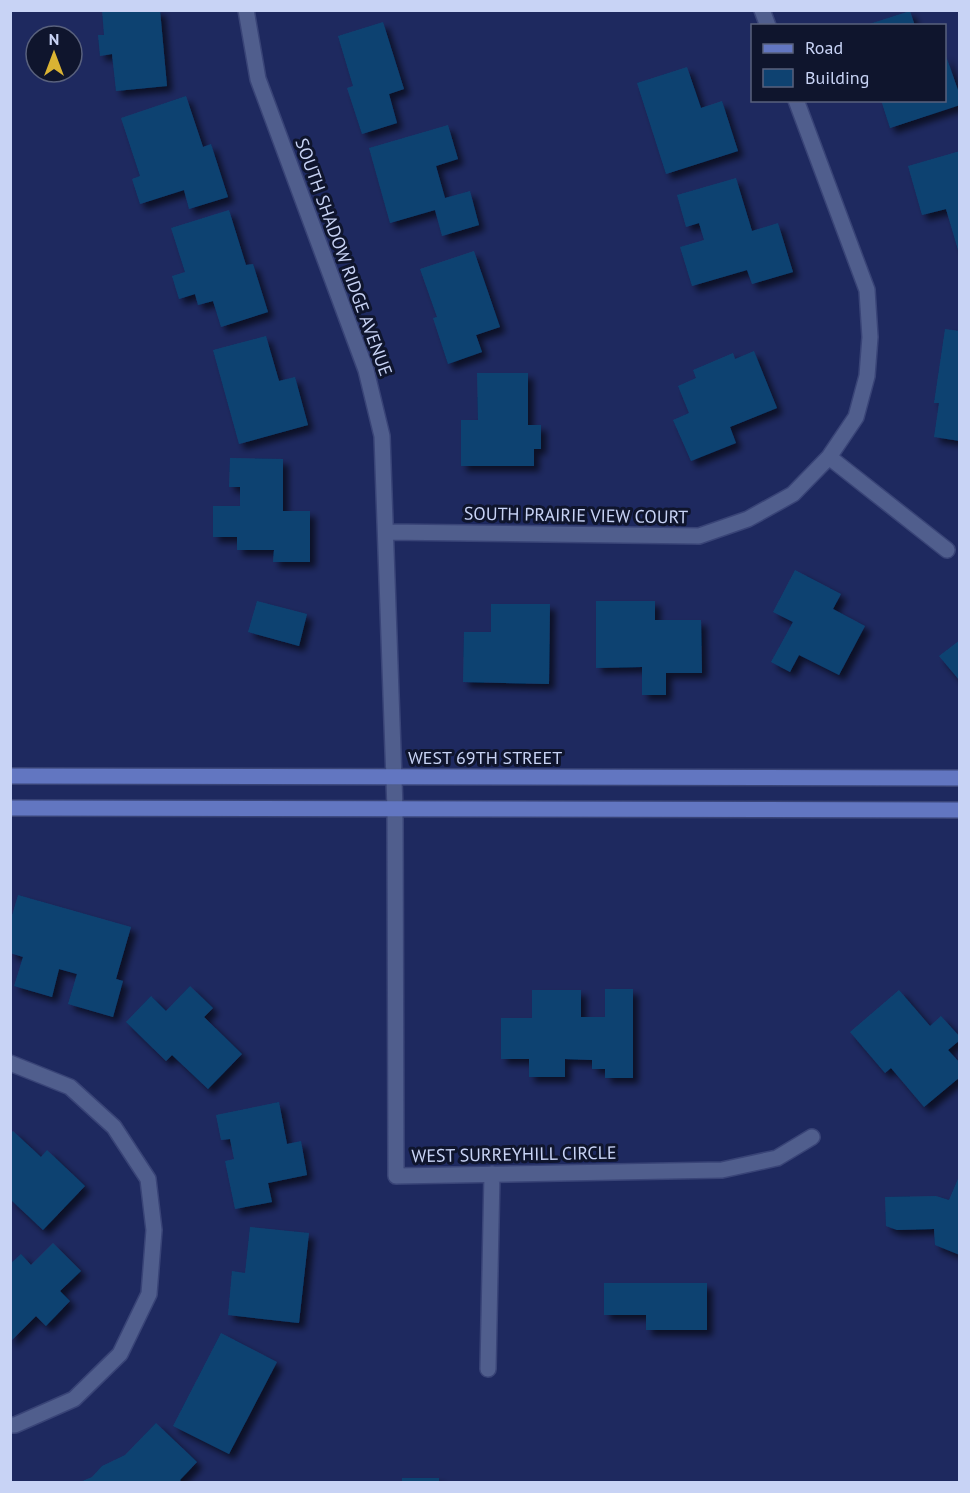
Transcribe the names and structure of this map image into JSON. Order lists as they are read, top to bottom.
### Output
{
  "streets": {
    "main road": ["WEST 69TH STREET"],
    "street": ["SOUTH SHADOW RIDGE AVENUE", "SOUTH PRAIRIE VIEW COURT", "WEST SURREYHILL CIRCLE"]
  },
  "crossings": [
    ["SOUTH SHADOW RIDGE AVENUE", "SOUTH PRAIRIE VIEW COURT"],
    ["SOUTH SHADOW RIDGE AVENUE", "WEST 69TH STREET"],
    ["SOUTH SHADOW RIDGE AVENUE", "WEST SURREYHILL CIRCLE"]
  ],
  "legend": ["Road", "Building"],
  "north": "top"
}
